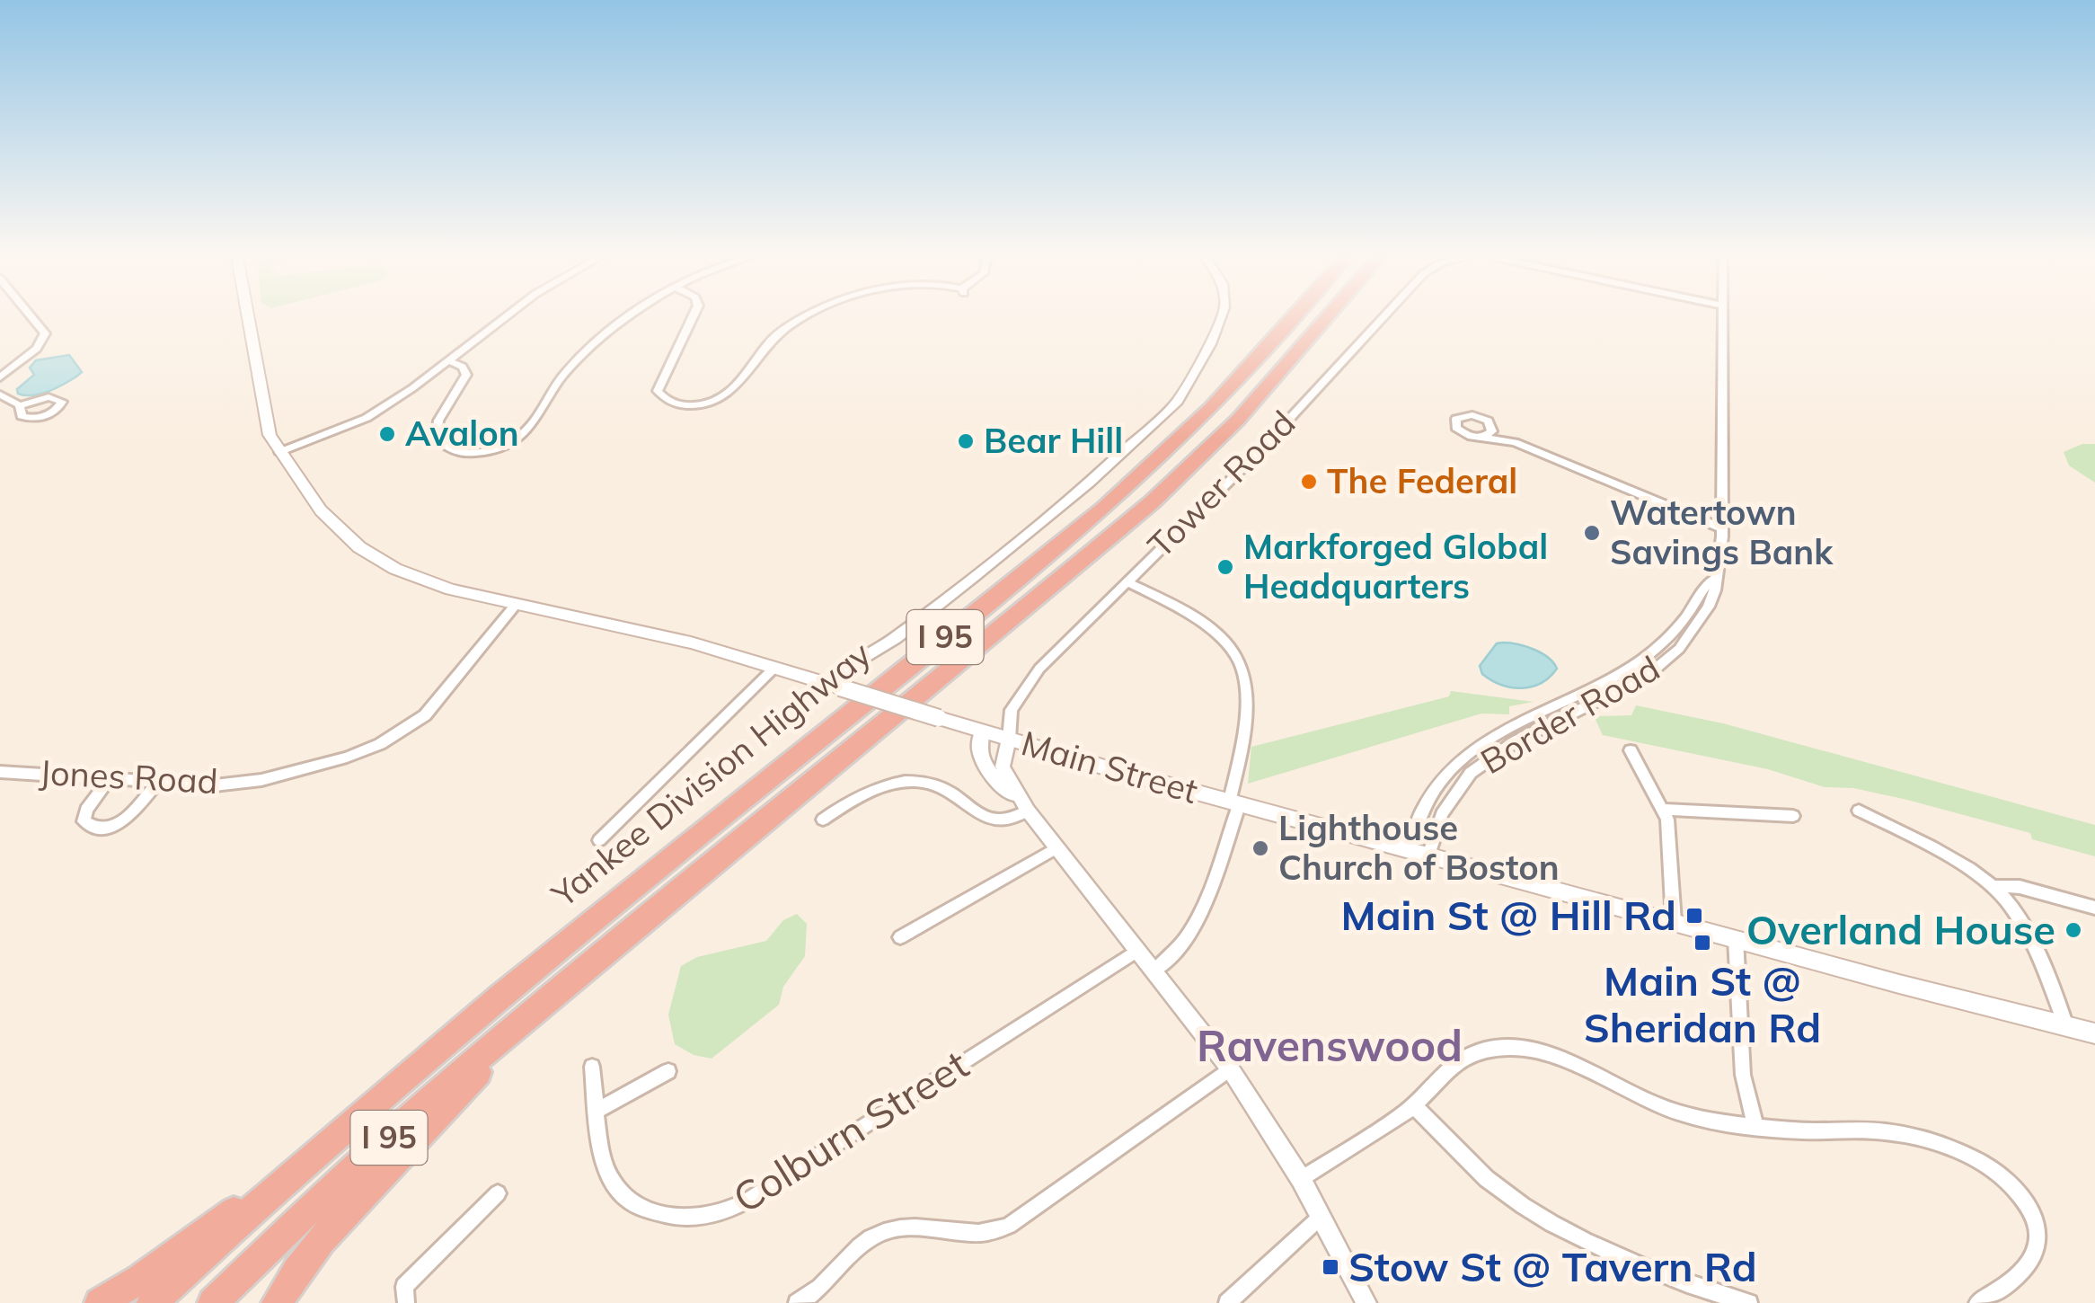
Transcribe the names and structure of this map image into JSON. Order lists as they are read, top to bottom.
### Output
{
  "streets": {
    "highway": ["I 95", "Yankee Division Highway"],
    "main road": ["Main Street"],
    "street": [
      "Tower Road",
      "Border Road",
      "Jones Road",
      "Colburn Street"
    ]
  },
  "crossings": [
    ["Tower Road", "Main Street"],
    ["Border Road", "Main Street"],
    ["Main Street", "Jones Road"]
  ],
  "districts": ["Ravenswood"],
  "places": {
    "other": [
      "Avalon",
      "Bear Hill",
      "The Federal",
      "Watertown Savings Bank",
      "Markforged Global Headquarters",
      "Lighthouse Church of Boston",
      "Overland House"
    ],
    "transit": ["Main St @ Hill Rd", "Main St @ Sheridan Rd", "Stow St @ Tavern Rd"]
  }
}
